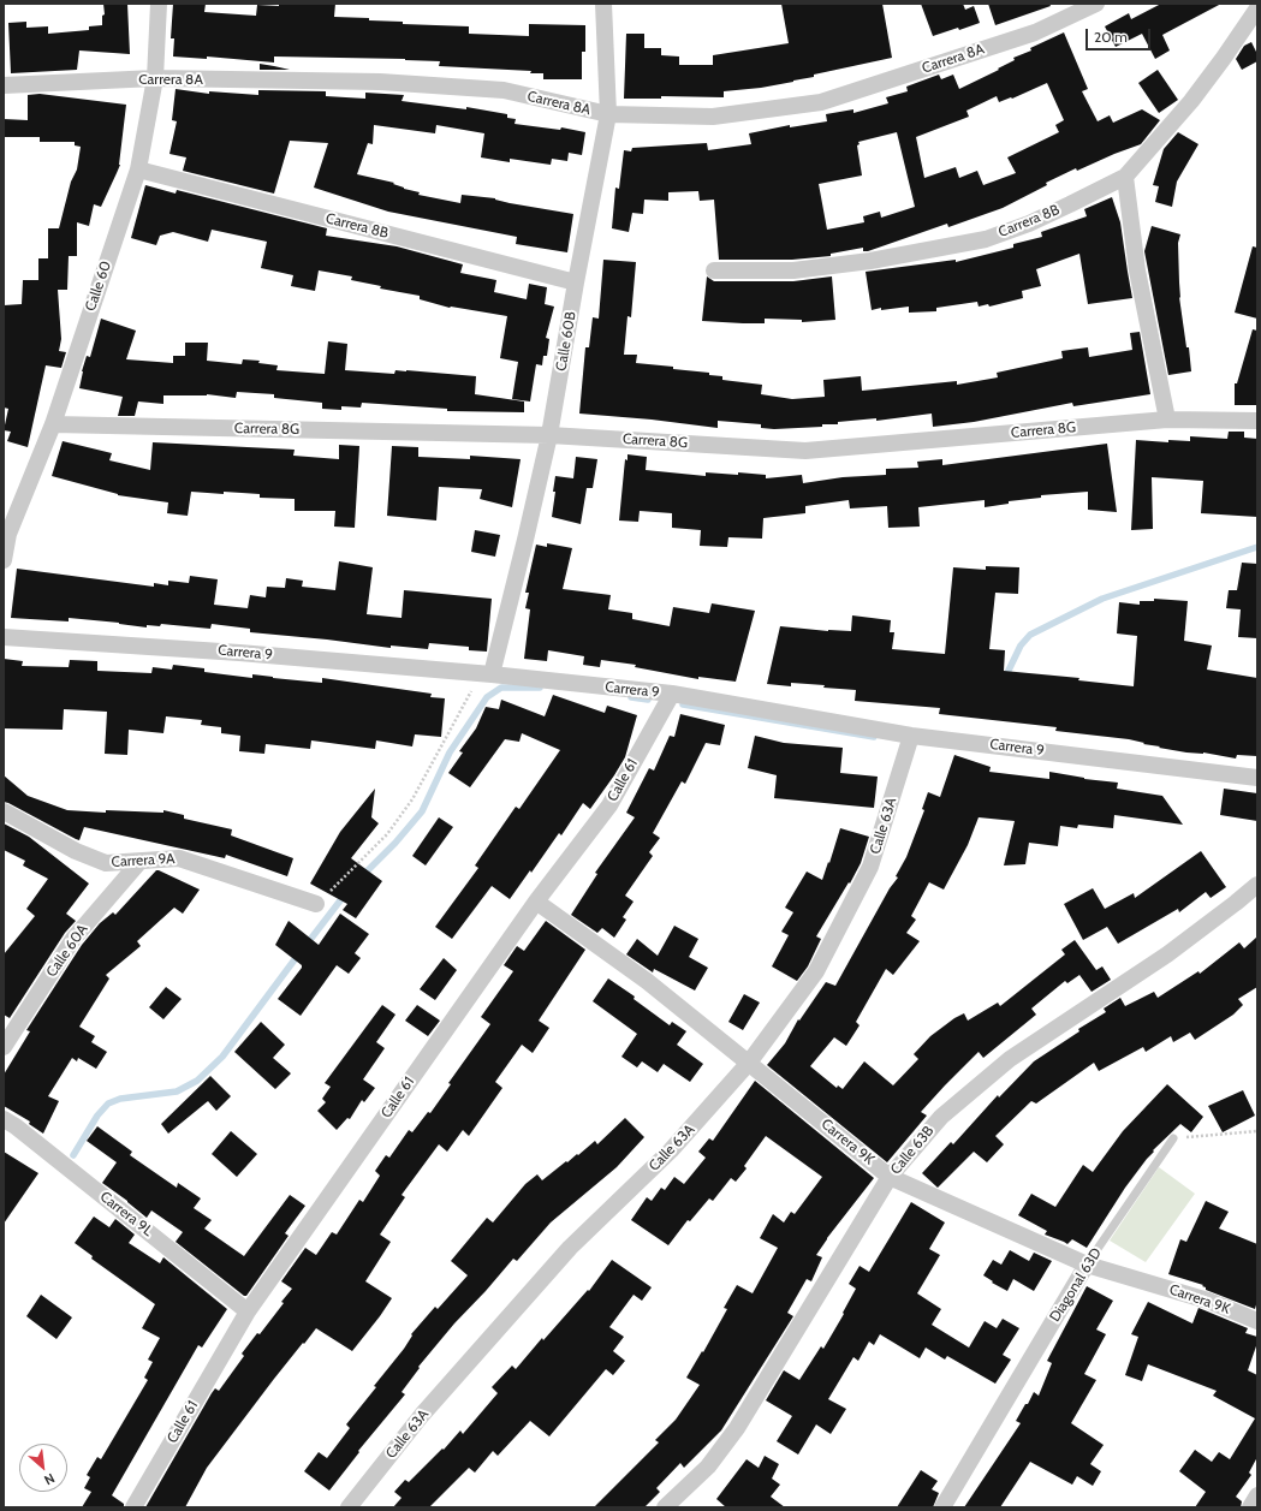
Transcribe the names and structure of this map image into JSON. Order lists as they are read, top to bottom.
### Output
{
  "streets": {
    "street": [
      "Carrera 8A",
      "Carrera 8B",
      "Calle 60",
      "Calle 60B",
      "Carrera 8G",
      "Carrera 9",
      "Calle 61",
      "Calle 63A",
      "Carrera 9A",
      "Calle 60A",
      "Carrera 9K",
      "Calle 63B",
      "Carrera 9L",
      "Diagonal 63D"
    ]
  },
  "crossings": [
    ["Carrera 8A", "Calle 60"],
    ["Carrera 8A", "Calle 60B"],
    ["Carrera 8B", "Calle 60"],
    ["Carrera 8B", "Calle 60B"],
    ["Calle 60", "Carrera 8G"],
    ["Calle 60B", "Carrera 8G"],
    ["Calle 60B", "Carrera 9"],
    ["Carrera 9", "Calle 61"],
    ["Carrera 9", "Calle 63A"],
    ["Calle 61", "Carrera 9K"],
    ["Calle 61", "Carrera 9L"],
    ["Calle 63A", "Carrera 9K"],
    ["Carrera 9A", "Calle 60A"],
    ["Carrera 9K", "Calle 63B"],
    ["Carrera 9K", "Diagonal 63D"]
  ],
  "scale_bar": "20 m",
  "north": "bottom right"
}
